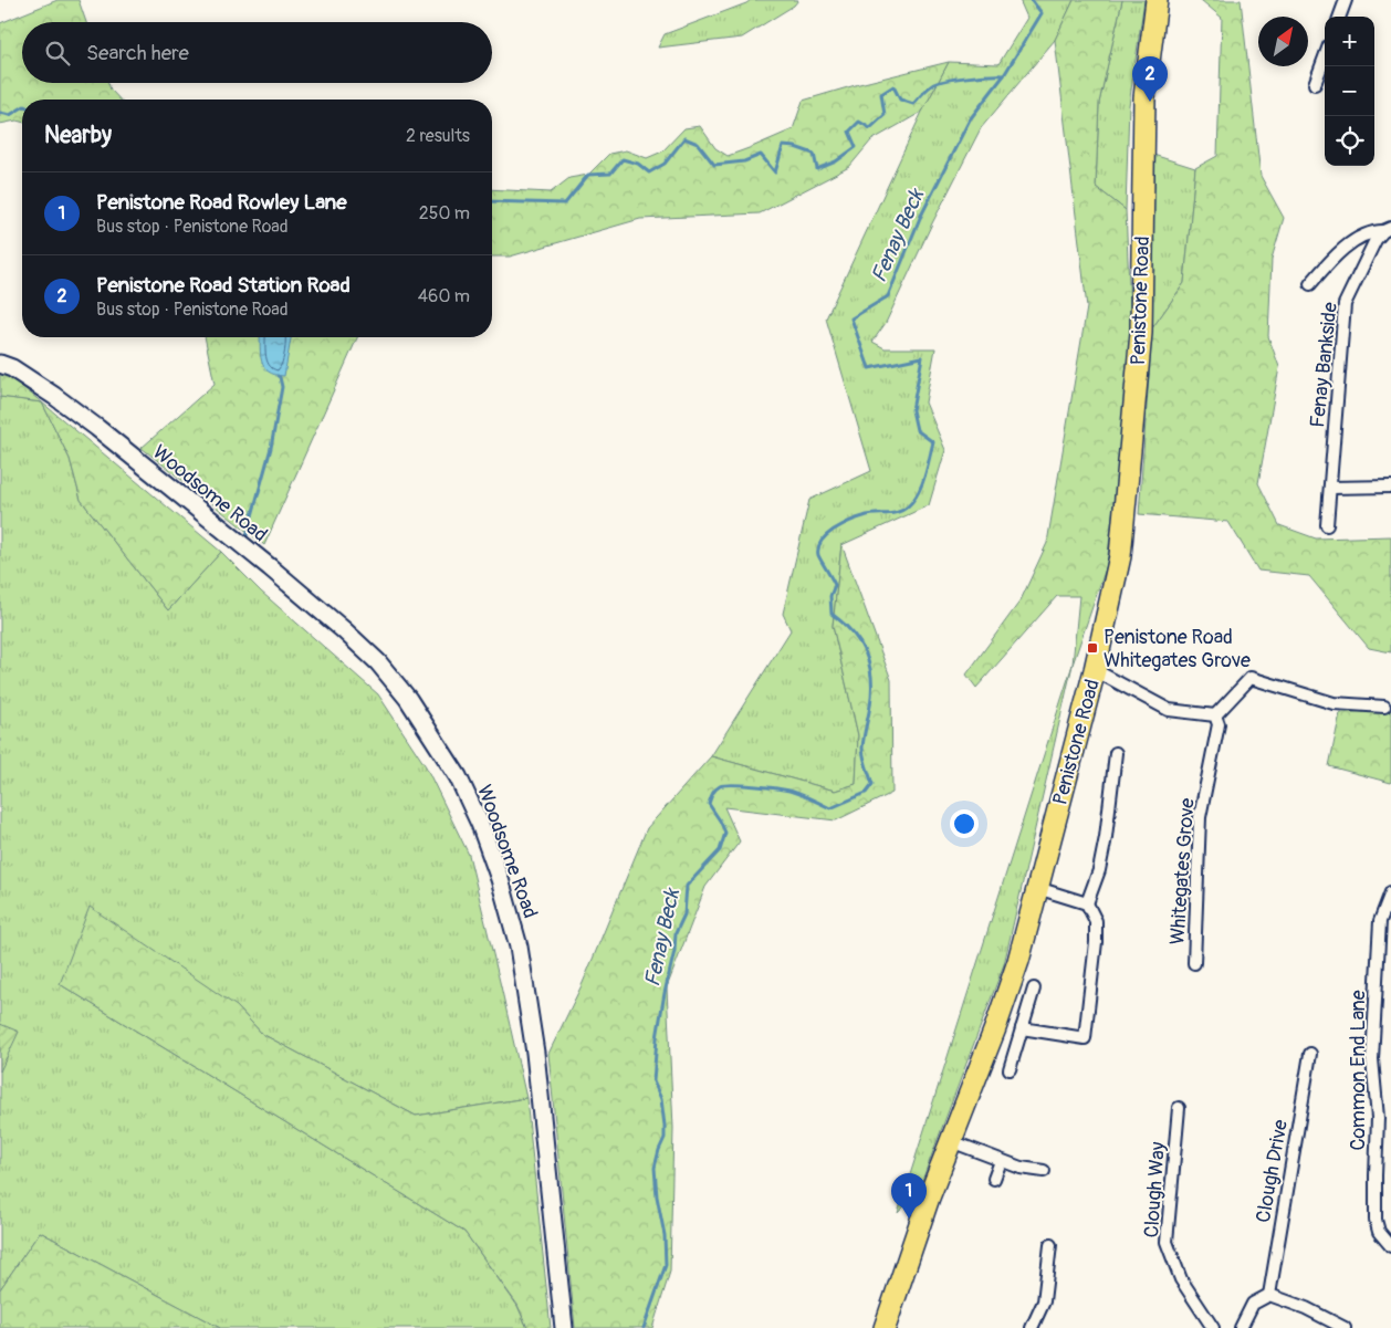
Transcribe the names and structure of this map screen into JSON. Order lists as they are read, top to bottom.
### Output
{
  "streets": {
    "highway": ["Penistone Road"],
    "street": [
      "Fenay Bankside",
      "Woodsome Road",
      "Whitegates Grove",
      "Common End Lane",
      "Clough Drive",
      "Clough Way"
    ]
  },
  "water": ["Fenay Beck"],
  "places": {
    "transit": ["Penistone Road Whitegates Grove"]
  },
  "north": "top right",
  "page": {
    "map_buttons": ["+", "−"],
    "search": "Search here",
    "pins": ["2", "1"],
    "heading": ["Nearby", "2 results"],
    "list": [
      {
        "mark": "1",
        "name": "Penistone Road Rowley Lane",
        "note": "Bus stop · Penistone Road",
        "value": "250 m"
      },
      {
        "mark": "2",
        "name": "Penistone Road Station Road",
        "note": "Bus stop · Penistone Road",
        "value": "460 m"
      }
    ]
  }
}
